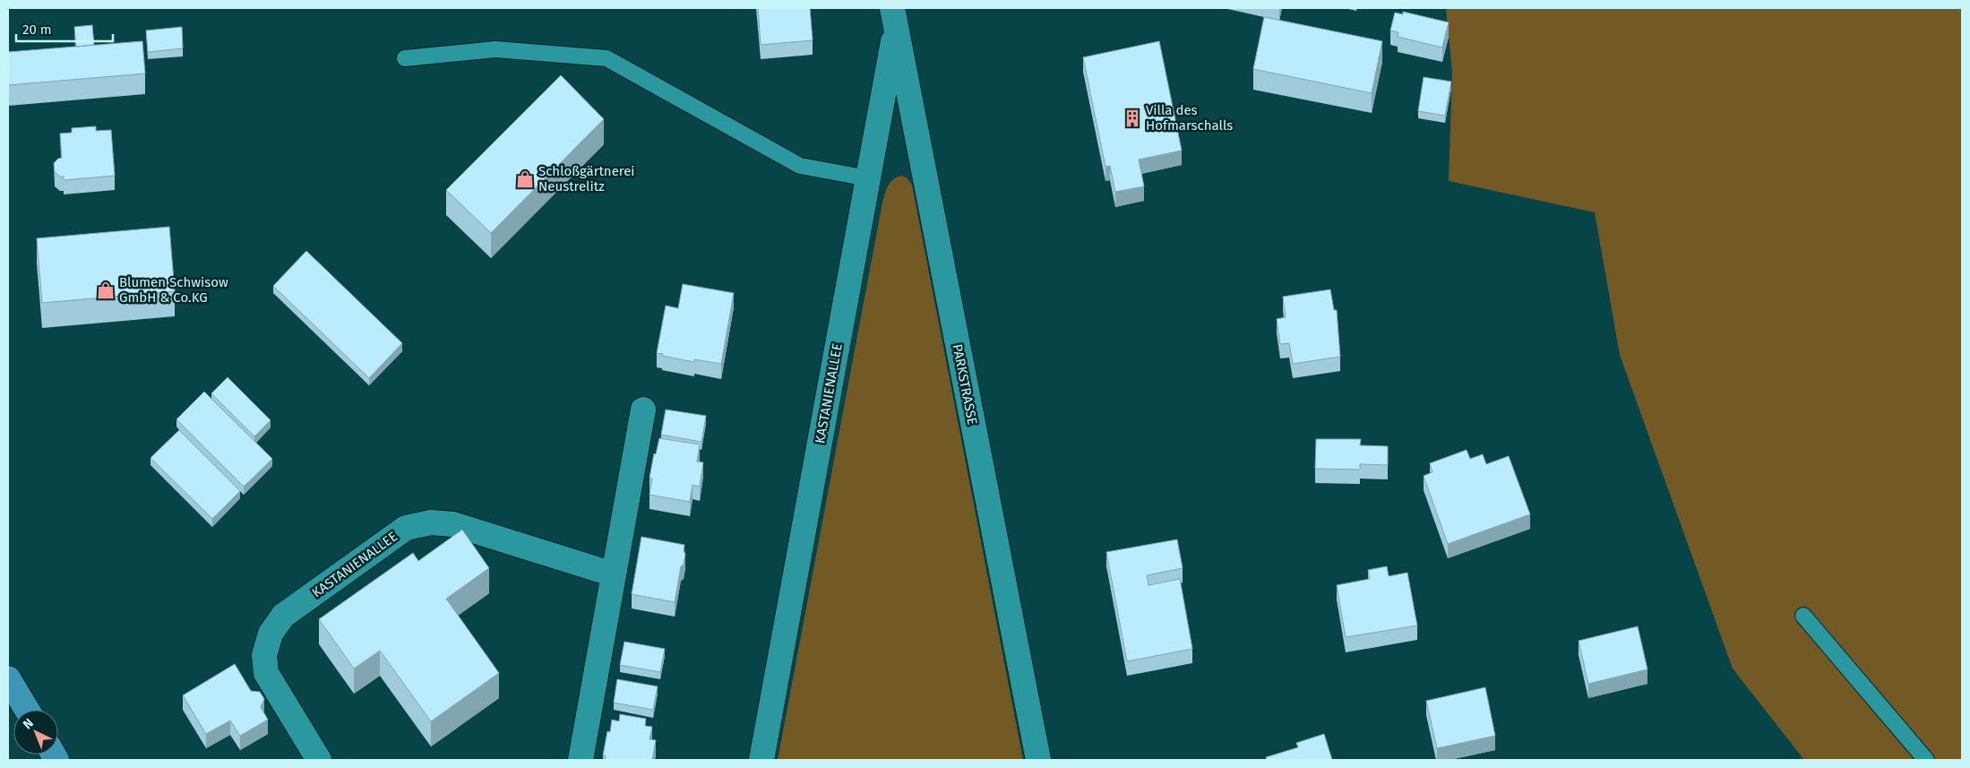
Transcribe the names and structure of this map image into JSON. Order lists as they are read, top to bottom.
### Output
{
  "streets": {
    "street": ["PARKSTRASSE", "KASTANIENALLEE"]
  },
  "crossings": [
    ["PARKSTRASSE", "KASTANIENALLEE"]
  ],
  "places": {
    "building": ["Villa des Hofmarschalls"],
    "shop": ["Schloßgärtnerei Neustrelitz", "Blumen Schwisow GmbH & Co.KG"]
  },
  "scale_bar": "20 m",
  "north": "top left"
}
